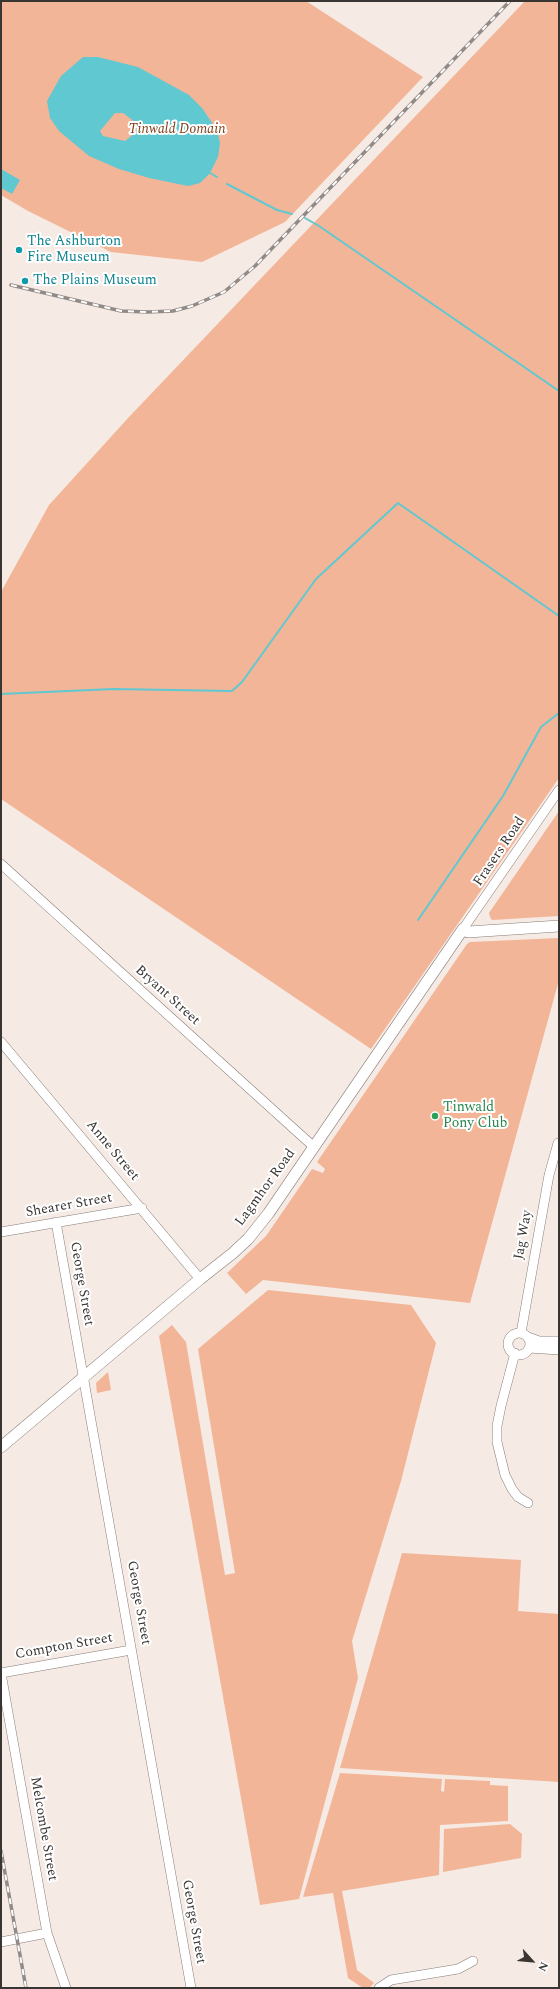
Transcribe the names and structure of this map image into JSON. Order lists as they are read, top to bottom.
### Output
{
  "streets": {
    "street": [
      "Frasers Road",
      "Bryant Street",
      "Anne Street",
      "Lagmhor Road",
      "Shearer Street",
      "Jag Way",
      "George Street",
      "Compton Street",
      "Melcombe Street"
    ]
  },
  "crossings": [
    ["Frasers Road", "Lagmhor Road"],
    ["Bryant Street", "Lagmhor Road"],
    ["Anne Street", "Lagmhor Road"],
    ["Anne Street", "Shearer Street"],
    ["Lagmhor Road", "George Street"],
    ["Shearer Street", "George Street"],
    ["George Street", "Compton Street"],
    ["Compton Street", "Melcombe Street"]
  ],
  "parks": ["Tinwald Domain"],
  "places": ["The Ashburton Fire Museum", "The Plains Museum", "Tinwald Pony Club"],
  "north": "bottom right"
}
